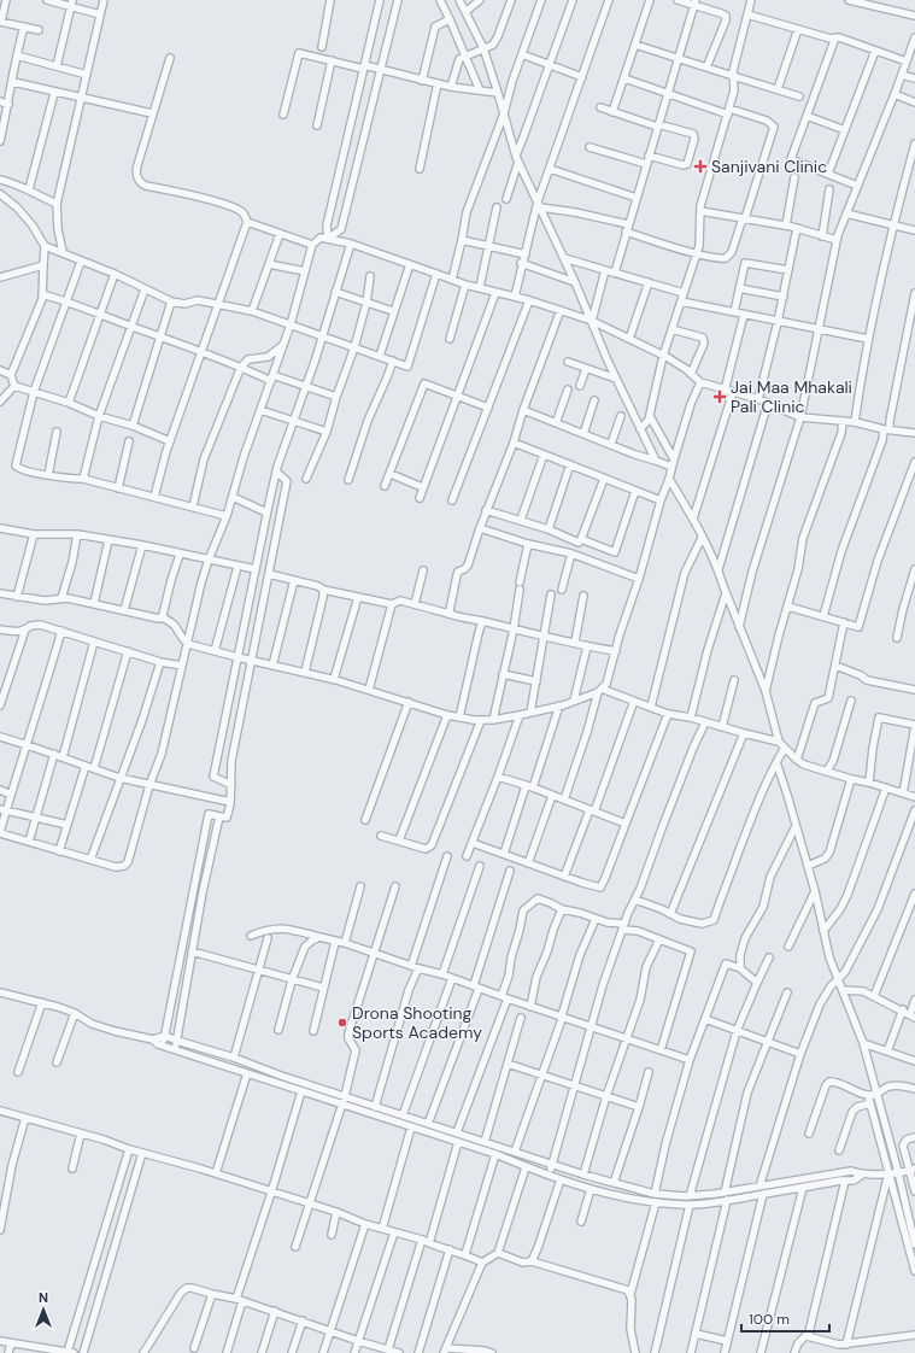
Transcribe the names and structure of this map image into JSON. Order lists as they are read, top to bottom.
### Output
{
  "places": {
    "health": ["Sanjivani Clinic", "Jai Maa Mhakali Pali Clinic"],
    "other": ["Drona Shooting Sports Academy"]
  },
  "scale_bar": "100 m",
  "north": "top"
}
